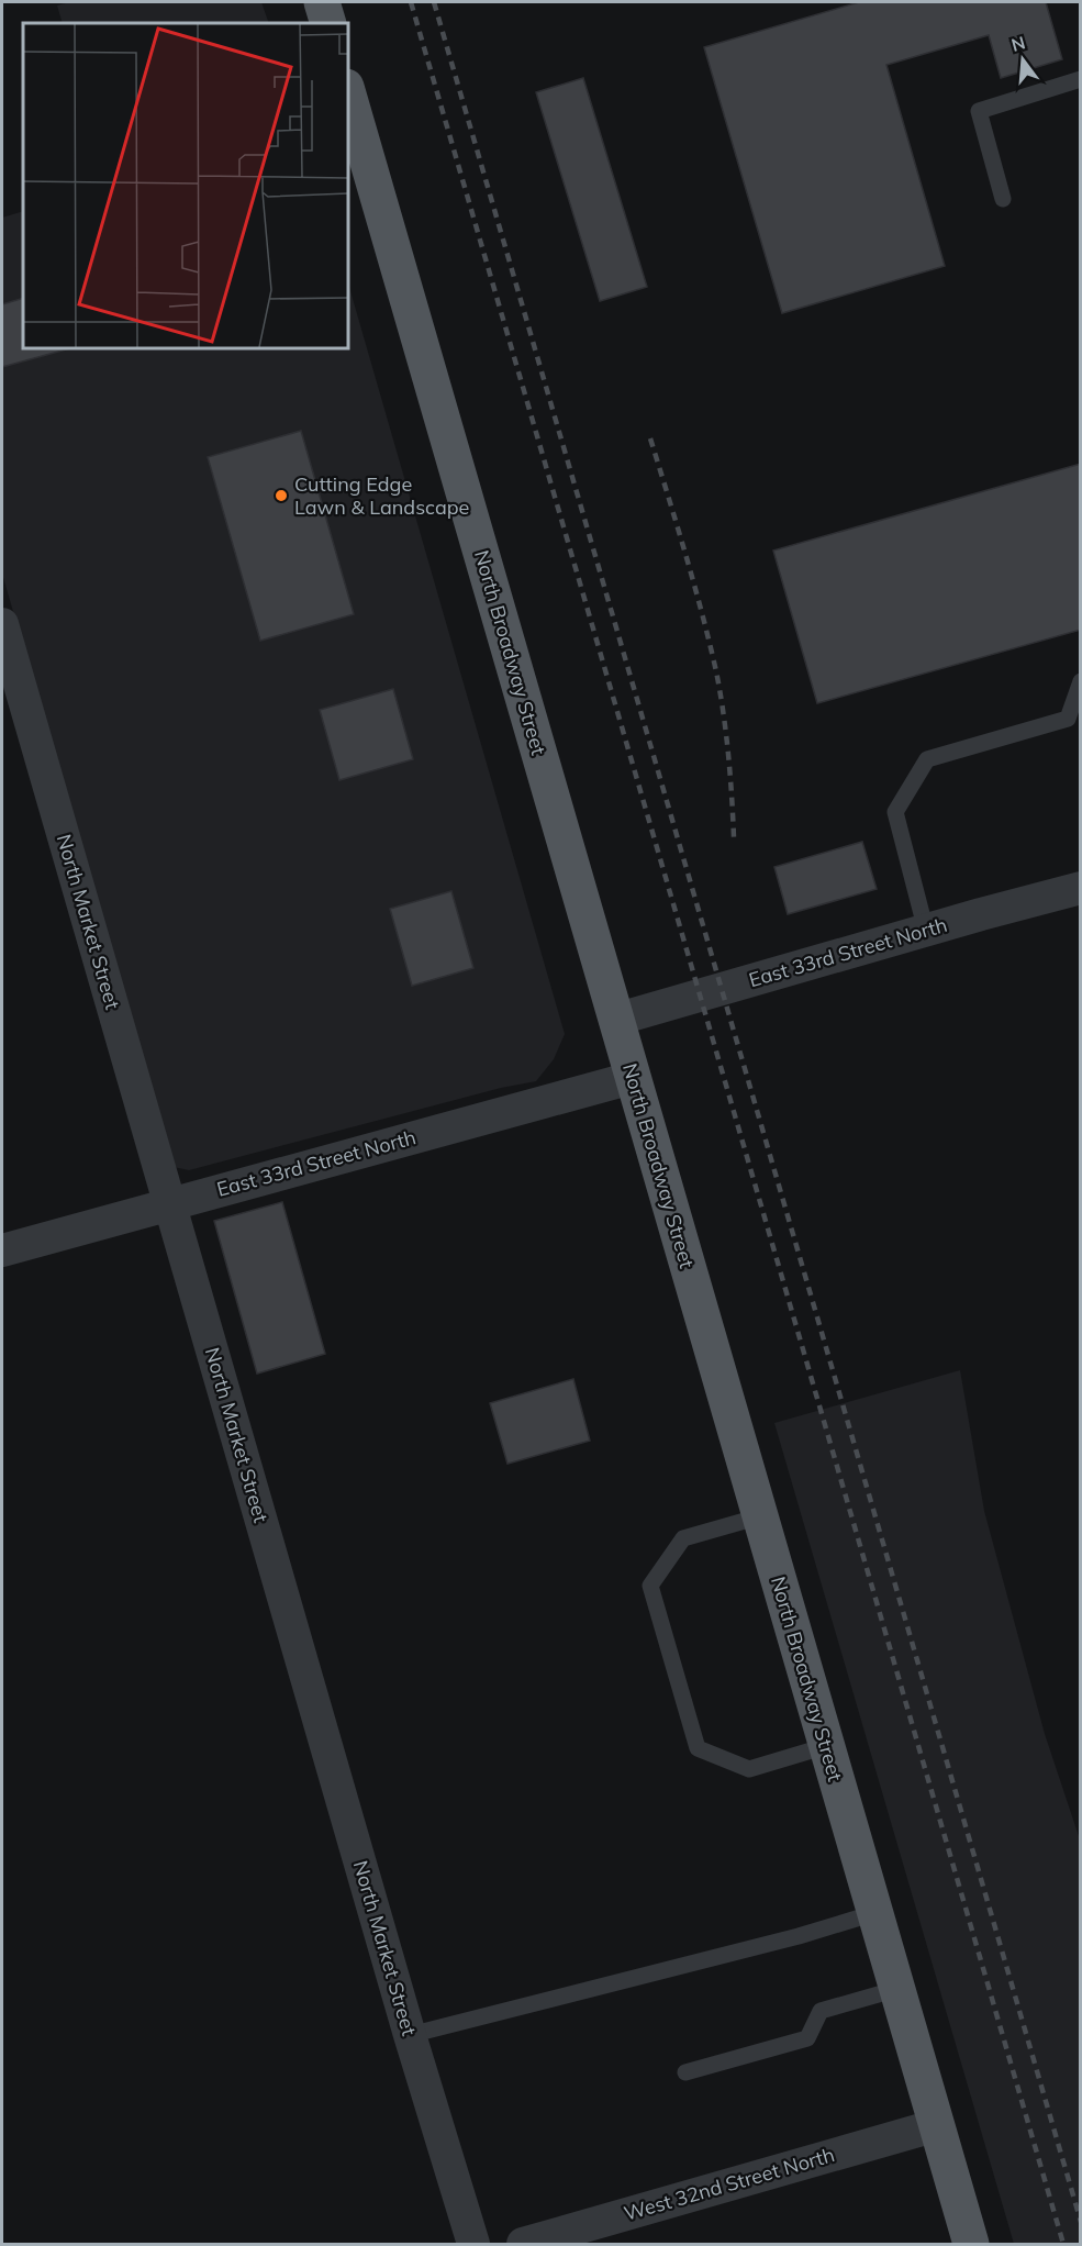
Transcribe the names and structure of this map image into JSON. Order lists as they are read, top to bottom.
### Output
{
  "streets": {
    "main road": ["North Broadway Street"],
    "street": ["North Market Street", "East 33rd Street North", "West 32nd Street North"]
  },
  "crossings": [
    ["North Broadway Street", "East 33rd Street North"],
    ["North Broadway Street", "West 32nd Street North"],
    ["North Market Street", "East 33rd Street North"]
  ],
  "places": ["Cutting Edge Lawn & Landscape"],
  "north": "top"
}
